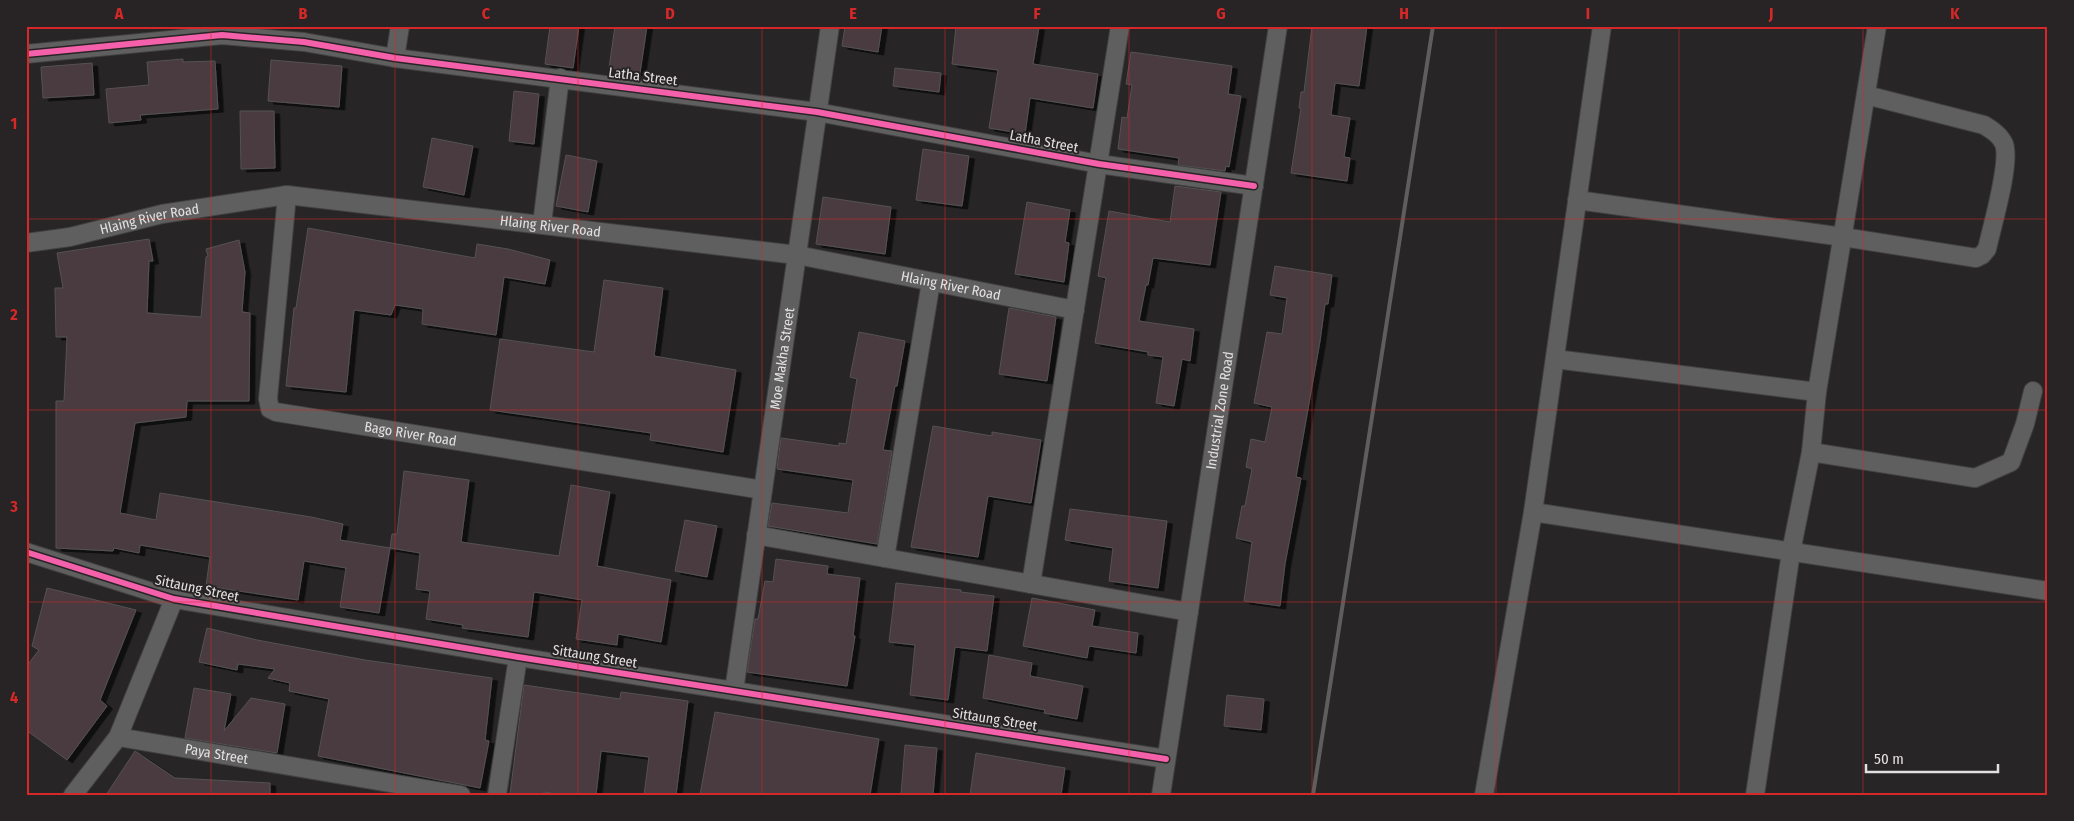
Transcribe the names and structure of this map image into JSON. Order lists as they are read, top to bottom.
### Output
{
  "streets": {
    "street": [
      "Latha Street",
      "Hlaing River Road",
      "Moe Makha Street",
      "Industrial Zone Road",
      "Bago River Road",
      "Sittaung Street",
      "Paya Street"
    ]
  },
  "crossings": [
    ["Latha Street", "Moe Makha Street"],
    ["Latha Street", "Industrial Zone Road"],
    ["Hlaing River Road", "Moe Makha Street"],
    ["Hlaing River Road", "Bago River Road"],
    ["Moe Makha Street", "Bago River Road"],
    ["Moe Makha Street", "Sittaung Street"],
    ["Industrial Zone Road", "Sittaung Street"]
  ],
  "scale_bar": "50 m",
  "grid": {
    "columns": [
      "A",
      "B",
      "C",
      "D",
      "E",
      "F",
      "G",
      "H",
      "I",
      "J",
      "K"
    ],
    "rows": [
      "1",
      "2",
      "3",
      "4"
    ]
  }
}
